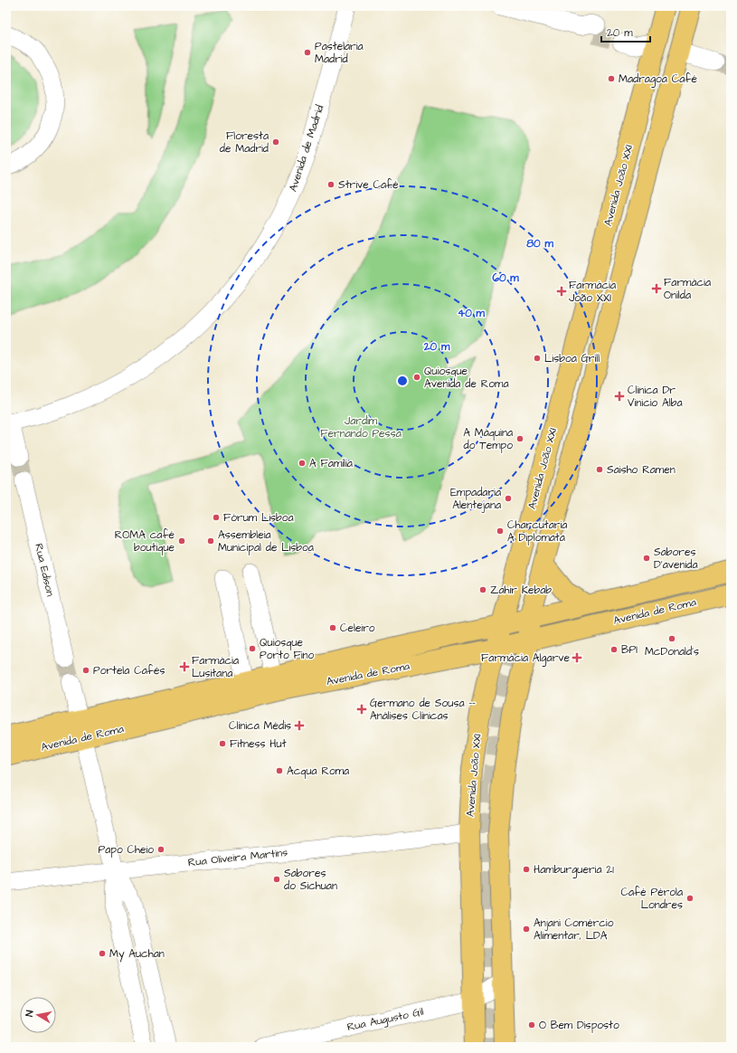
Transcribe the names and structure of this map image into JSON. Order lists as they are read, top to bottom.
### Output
{
  "streets": {
    "main road": ["Avenida João XXI", "Avenida de Roma"],
    "street": [
      "Avenida de Madrid",
      "Rua Edison",
      "Rua Oliveira Martins",
      "Rua Augusto Gil"
    ]
  },
  "crossings": [
    ["Avenida João XXI", "Avenida de Roma"],
    ["Avenida João XXI", "Rua Oliveira Martins"],
    ["Avenida João XXI", "Rua Augusto Gil"]
  ],
  "parks": ["Jardim Fernando Pessa"],
  "places": {
    "other": [
      "Pastelaria Madrid",
      "Madragoa Café",
      "Floresta de Madrid",
      "Strive Café",
      "Lisboa Grill",
      "Quiosque Avenida de Roma",
      "A Máquina do Tempo",
      "A Família",
      "Saisho Ramen",
      "Empadaria Alentejana",
      "Fórum Lisboa",
      "Charcutaria A Diplomata",
      "ROMA café boutique",
      "Assembleia Municipal de Lisboa",
      "Sabores D'avenida",
      "Zahir Kebab",
      "Celeiro",
      "McDonald's",
      "Quiosque Porto Fino",
      "BPI",
      "Portela Cafés",
      "Fitness Hut",
      "Acqua Roma",
      "Papo Cheio",
      "Hamburgueria 21",
      "Sabores do Sichuan",
      "Café Pérola Londres",
      "Anjani Comércio Alimentar, LDA",
      "My Auchan",
      "O Bem Disposto"
    ],
    "health": [
      "Farmácia Onilda",
      "Farmácia João XXI",
      "Clinica Dr Vinicio Alba",
      "Farmácia Algarve",
      "Farmácia Lusitana",
      "Germano de Sousa -- Análises Clínicas",
      "Clínica Médis"
    ]
  },
  "scale_bar": "20 m",
  "north": "left",
  "rings": [
    "80 m",
    "60 m",
    "40 m",
    "20 m"
  ]
}
